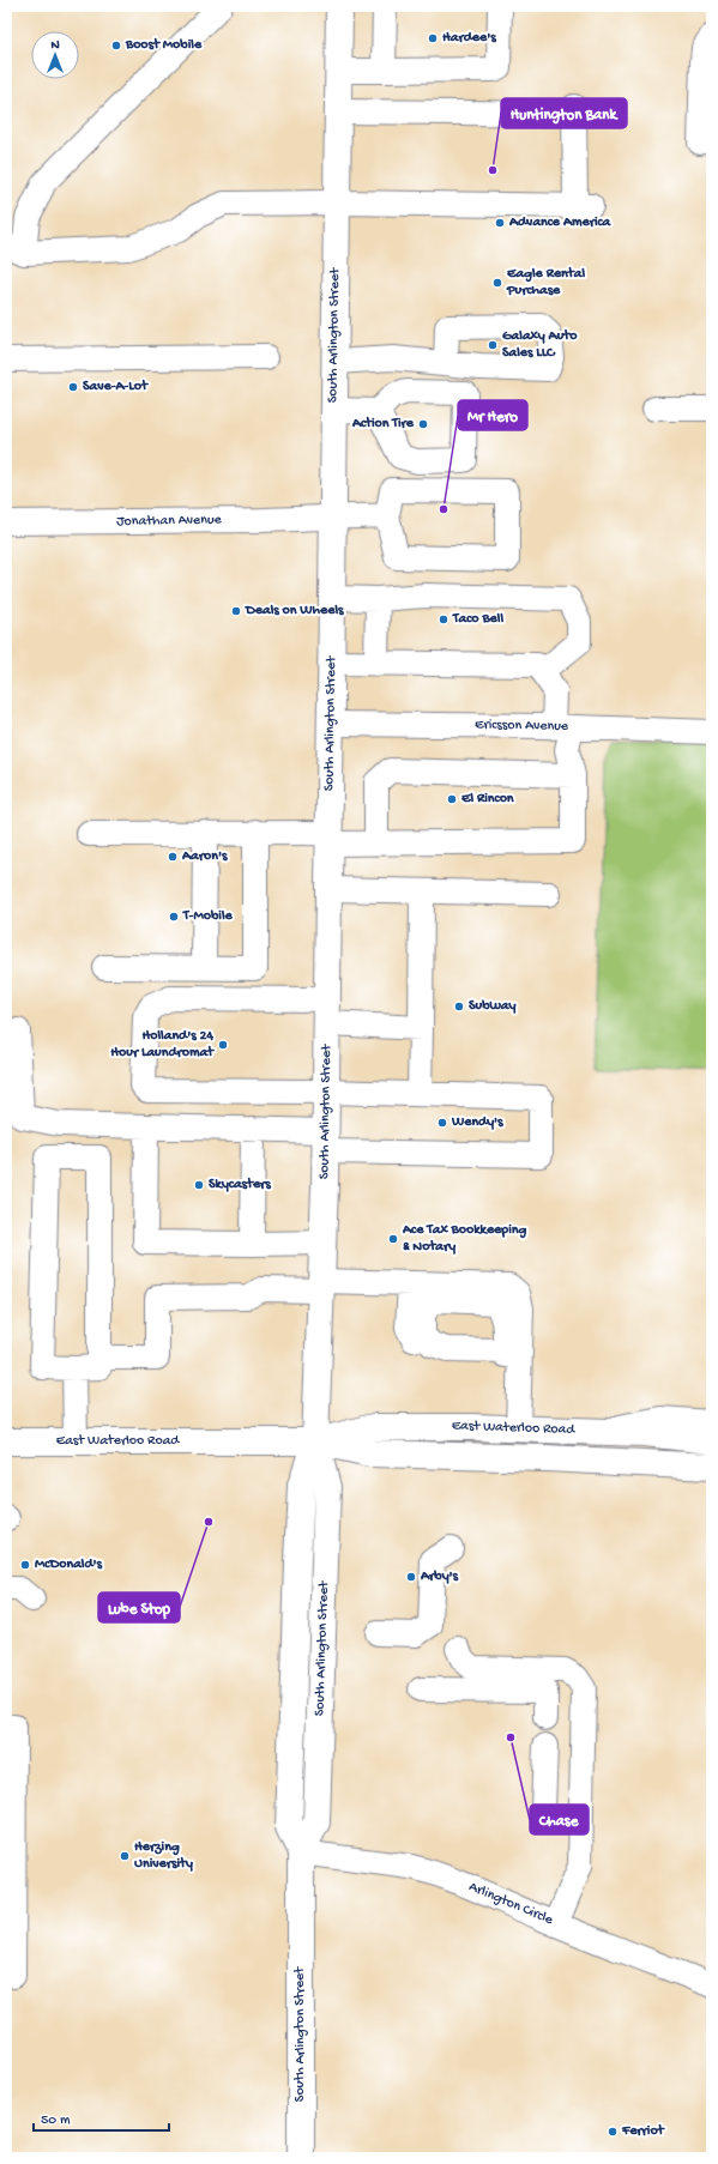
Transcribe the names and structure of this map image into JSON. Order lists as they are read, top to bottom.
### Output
{
  "streets": {
    "main road": ["South Arlington Street", "East Waterloo Road"],
    "street": ["Jonathan Avenue", "Ericsson Avenue", "Arlington Circle"]
  },
  "crossings": [
    ["South Arlington Street", "Jonathan Avenue"],
    ["South Arlington Street", "Ericsson Avenue"],
    ["South Arlington Street", "East Waterloo Road"],
    ["South Arlington Street", "Arlington Circle"]
  ],
  "places": [
    "Hardee's",
    "Boost Mobile",
    "Huntington Bank",
    "Advance America",
    "Eagle Rental Purchase",
    "Galaxy Auto Sales LLC",
    "Save-A-Lot",
    "Action Tire",
    "Mr Hero",
    "Deals on Wheels",
    "Taco Bell",
    "El Rincon",
    "Aaron's",
    "T-Mobile",
    "Subway",
    "Holland's 24 Hour Laundromat",
    "Wendy's",
    "Skycasters",
    "Ace Tax Bookkeeping & Notary",
    "Lube Stop",
    "McDonald's",
    "Arby's",
    "Chase",
    "Herzing University",
    "Ferriot"
  ],
  "scale_bar": "50 m",
  "north": "top"
}
